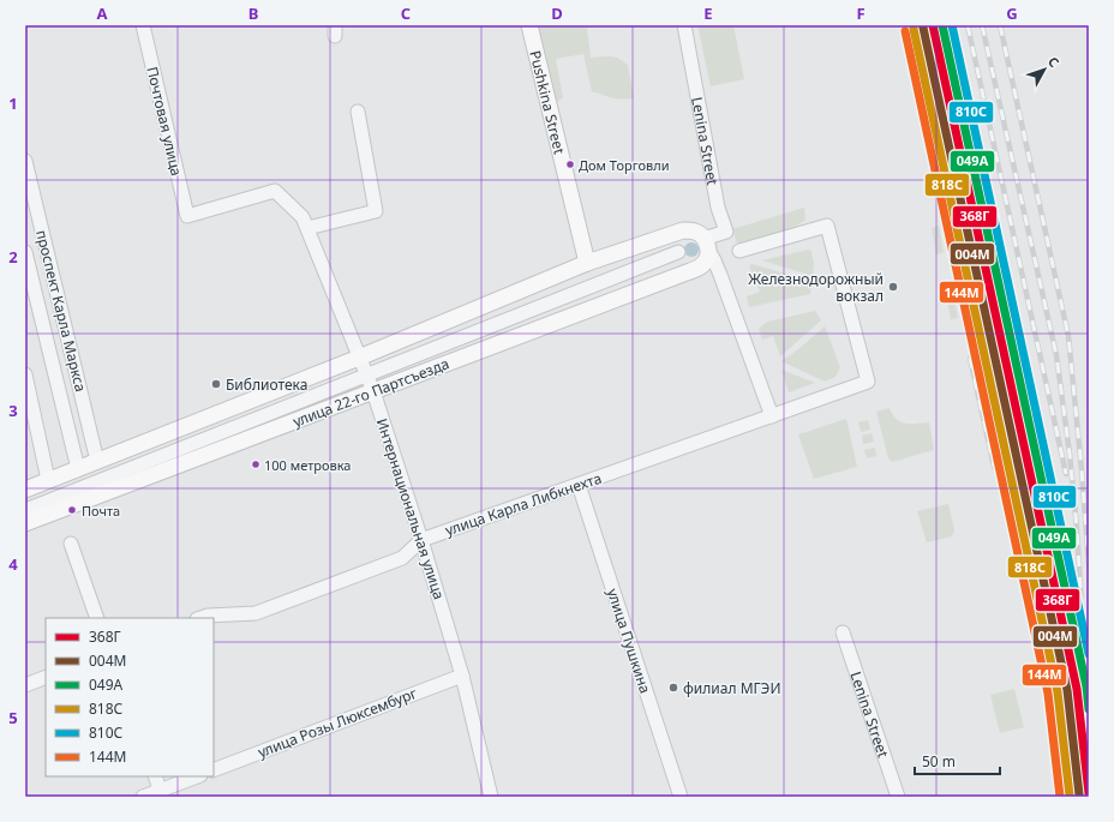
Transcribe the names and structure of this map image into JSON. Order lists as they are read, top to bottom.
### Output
{
  "streets": {
    "main road": ["Pushkina Street", "улица 22-го Партсъезда"],
    "street": [
      "Почтовая улица",
      "Lenina Street",
      "проспект Карла Маркса",
      "улица Карла Либкнехта",
      "Интернациональная улица",
      "улица Пушкина",
      "улица Розы Люксембург"
    ]
  },
  "crossings": [
    ["Почтовая улица", "Интернациональная улица"],
    ["Lenina Street", "улица 22-го Партсъезда"],
    ["улица 22-го Партсъезда", "Интернациональная улица"],
    ["улица Карла Либкнехта", "Интернациональная улица"],
    ["улица Карла Либкнехта", "улица Пушкина"],
    ["Интернациональная улица", "улица Розы Люксембург"]
  ],
  "places": [
    "Дом Торговли",
    "Железнодорожный вокзал",
    "Библиотека",
    "100 метровка",
    "Почта",
    "филиал МГЭИ"
  ],
  "lines": [
    "transit line 368Г",
    "transit line 049А",
    "transit line 810С",
    "transit line 004М",
    "transit line 818С",
    "transit line 144М"
  ],
  "legend": [
    "368Г",
    "004М",
    "049А",
    "818С",
    "810С",
    "144М"
  ],
  "scale_bar": "50 m",
  "north": "top right",
  "grid": {
    "columns": [
      "A",
      "B",
      "C",
      "D",
      "E",
      "F",
      "G"
    ],
    "rows": [
      "1",
      "2",
      "3",
      "4",
      "5"
    ]
  }
}
